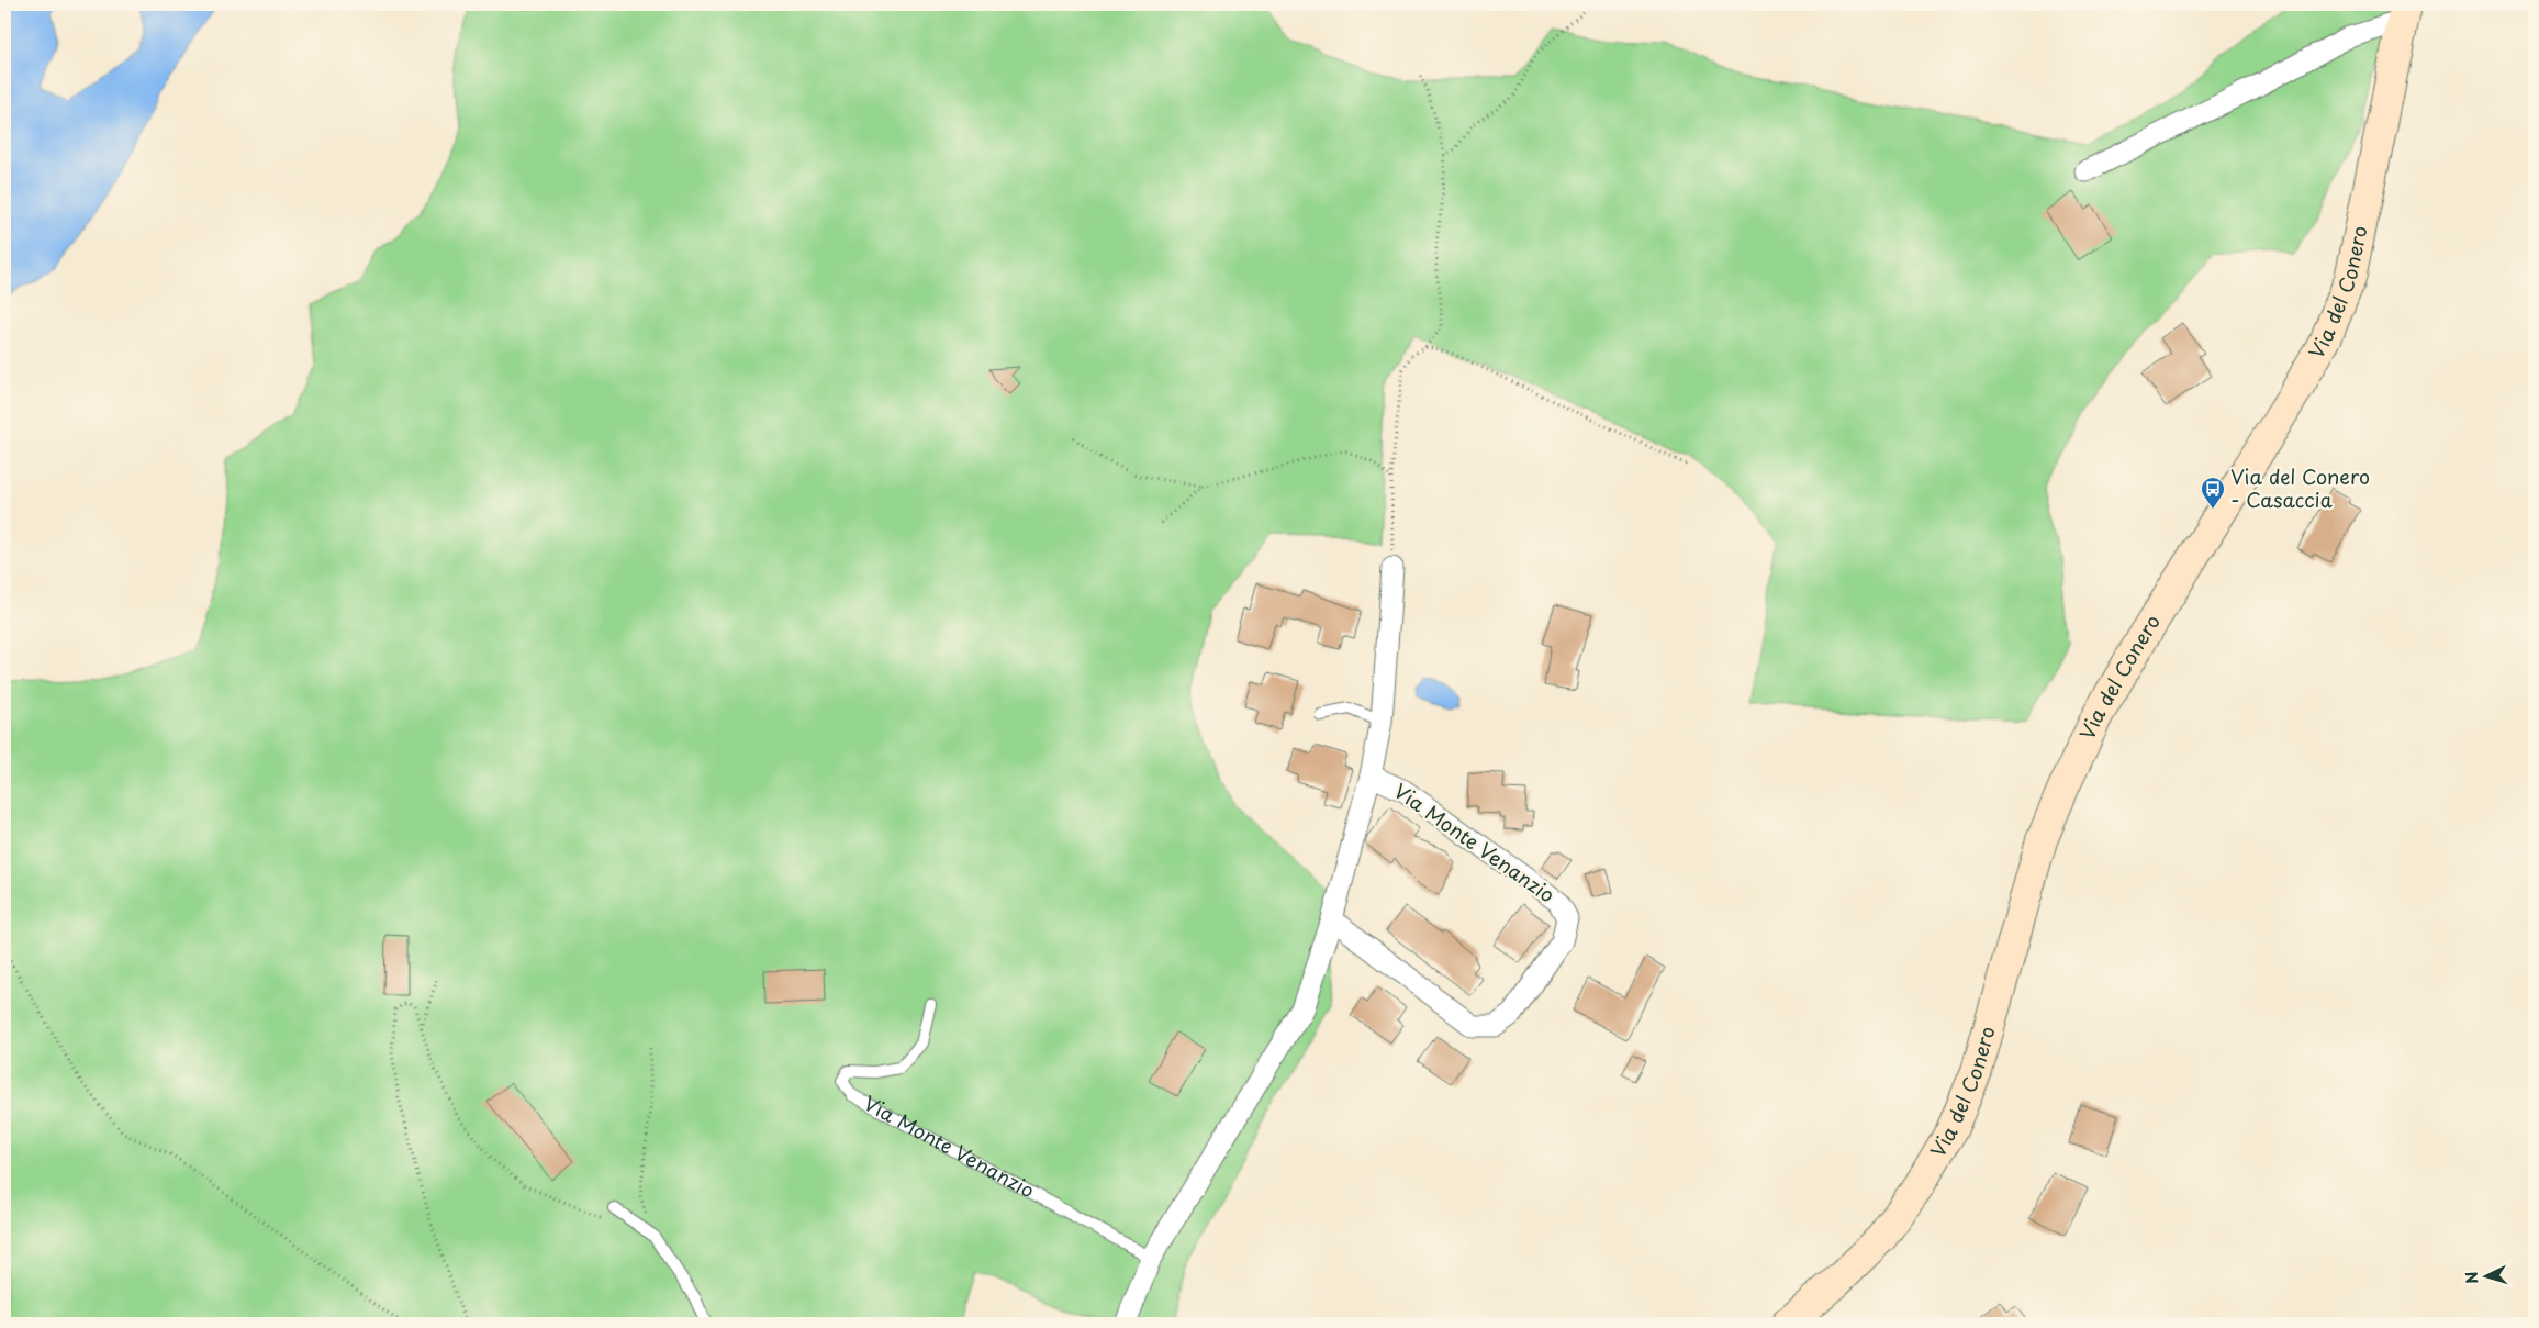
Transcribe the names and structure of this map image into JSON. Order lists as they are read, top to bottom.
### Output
{
  "streets": {
    "main road": ["Via del Conero"],
    "street": ["Via Monte Venanzio"]
  },
  "places": {
    "bus stop": ["Via del Conero - Casaccia"]
  },
  "north": "left"
}
